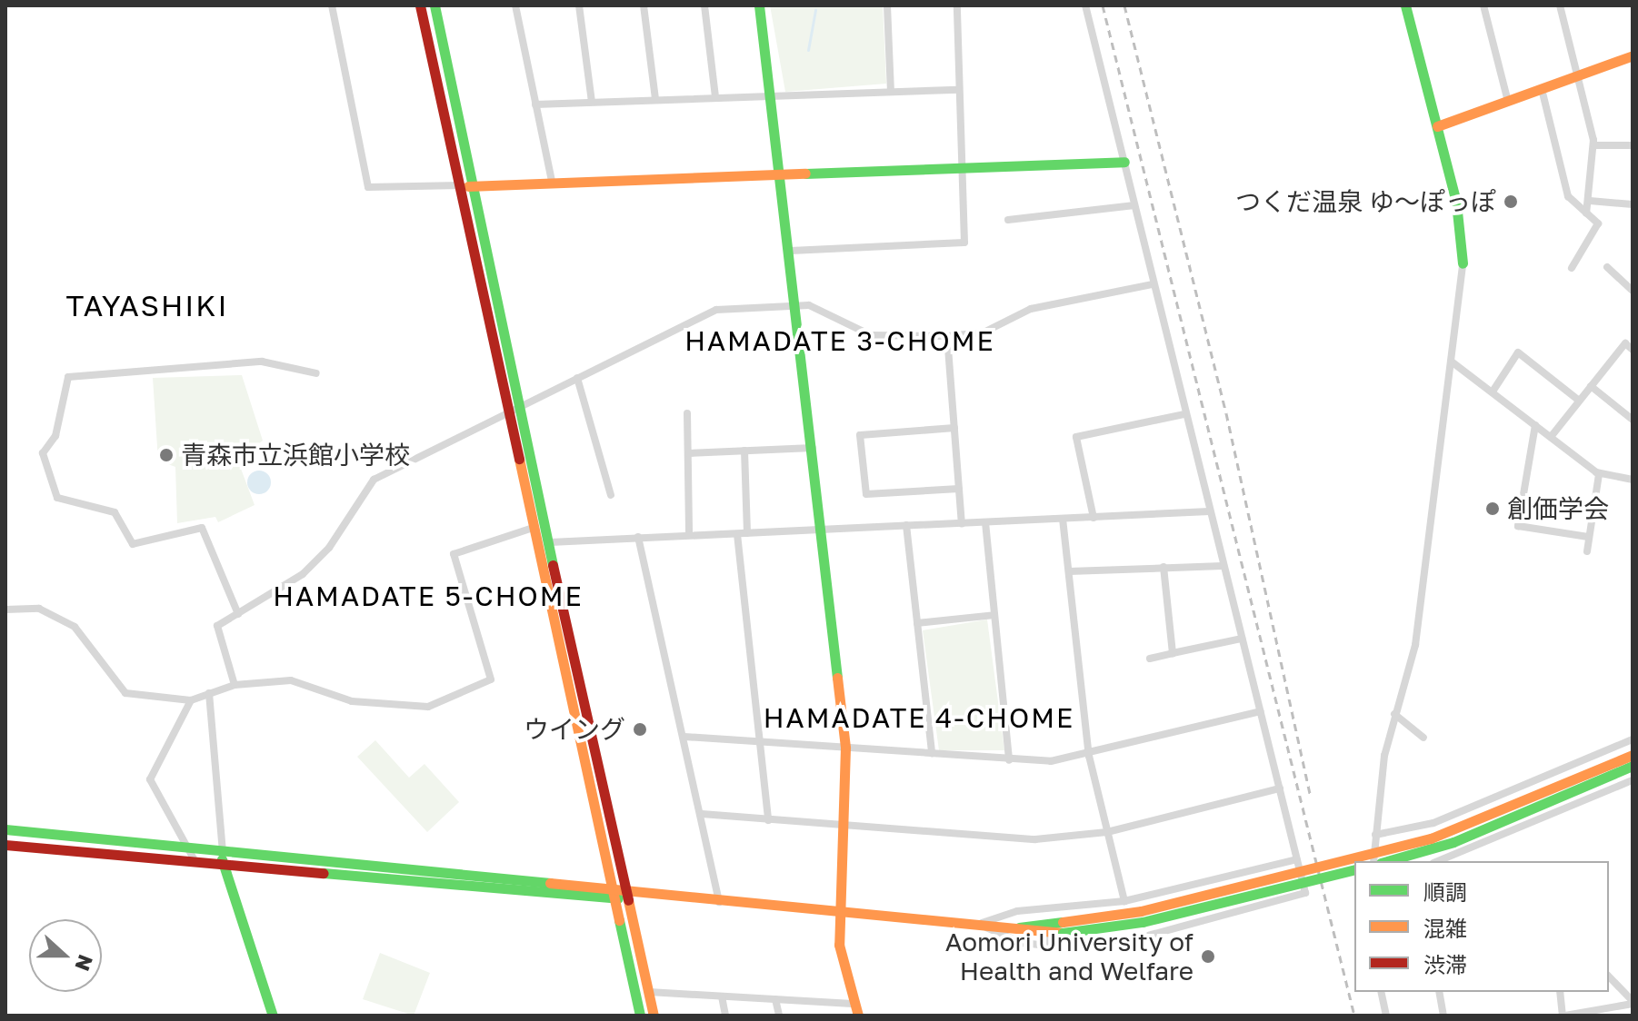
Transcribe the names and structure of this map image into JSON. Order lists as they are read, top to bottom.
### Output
{
  "districts": [
    "TAYASHIKI",
    "HAMADATE 3-CHOME",
    "HAMADATE 5-CHOME",
    "HAMADATE 4-CHOME"
  ],
  "places": [
    "つくだ温泉 ゆ～ぽっぽ",
    "青森市立浜館小学校",
    "創価学会",
    "ウイング",
    "Aomori University of Health and Welfare"
  ],
  "legend": ["順調", "混雑", "渋滞"],
  "north": "right"
}
